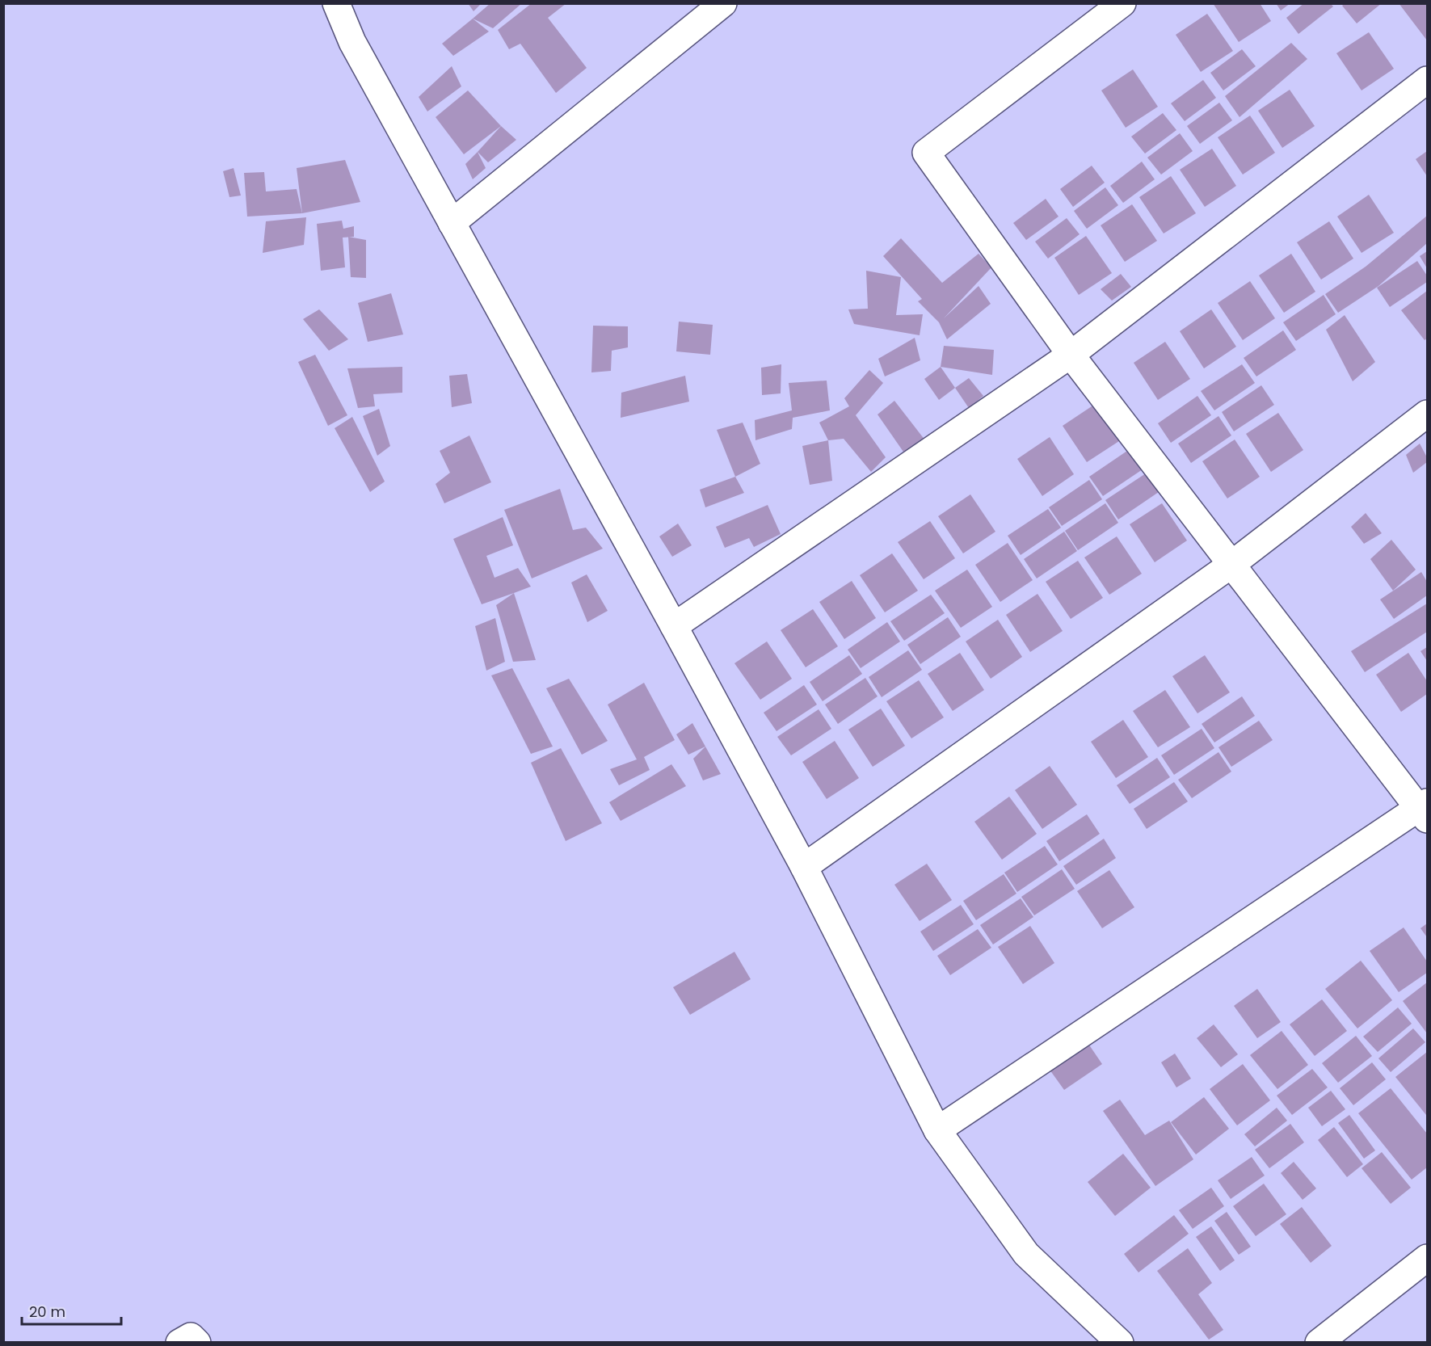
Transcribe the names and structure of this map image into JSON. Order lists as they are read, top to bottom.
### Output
{
  "scale_bar": "20 m"
}
